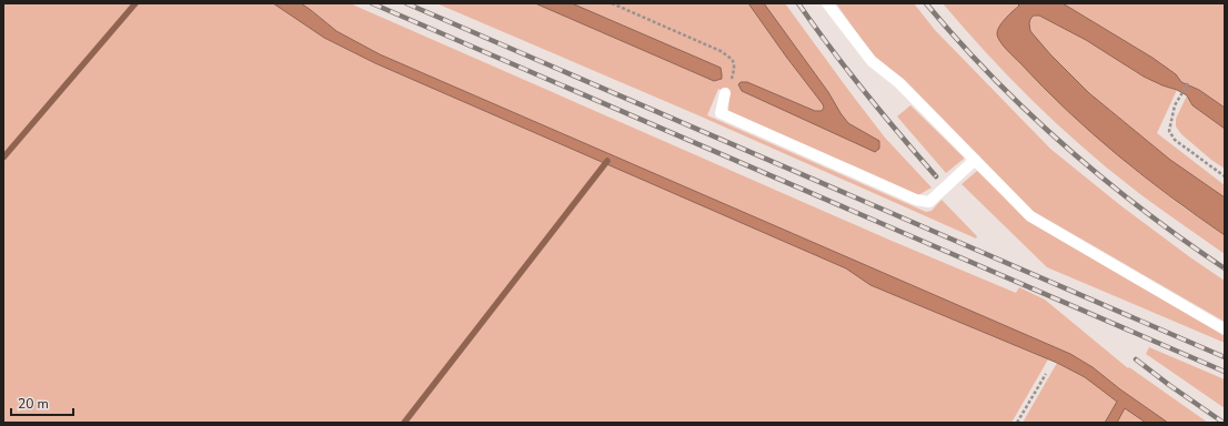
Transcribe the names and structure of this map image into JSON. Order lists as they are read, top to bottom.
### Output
{
  "scale_bar": "20 m"
}
